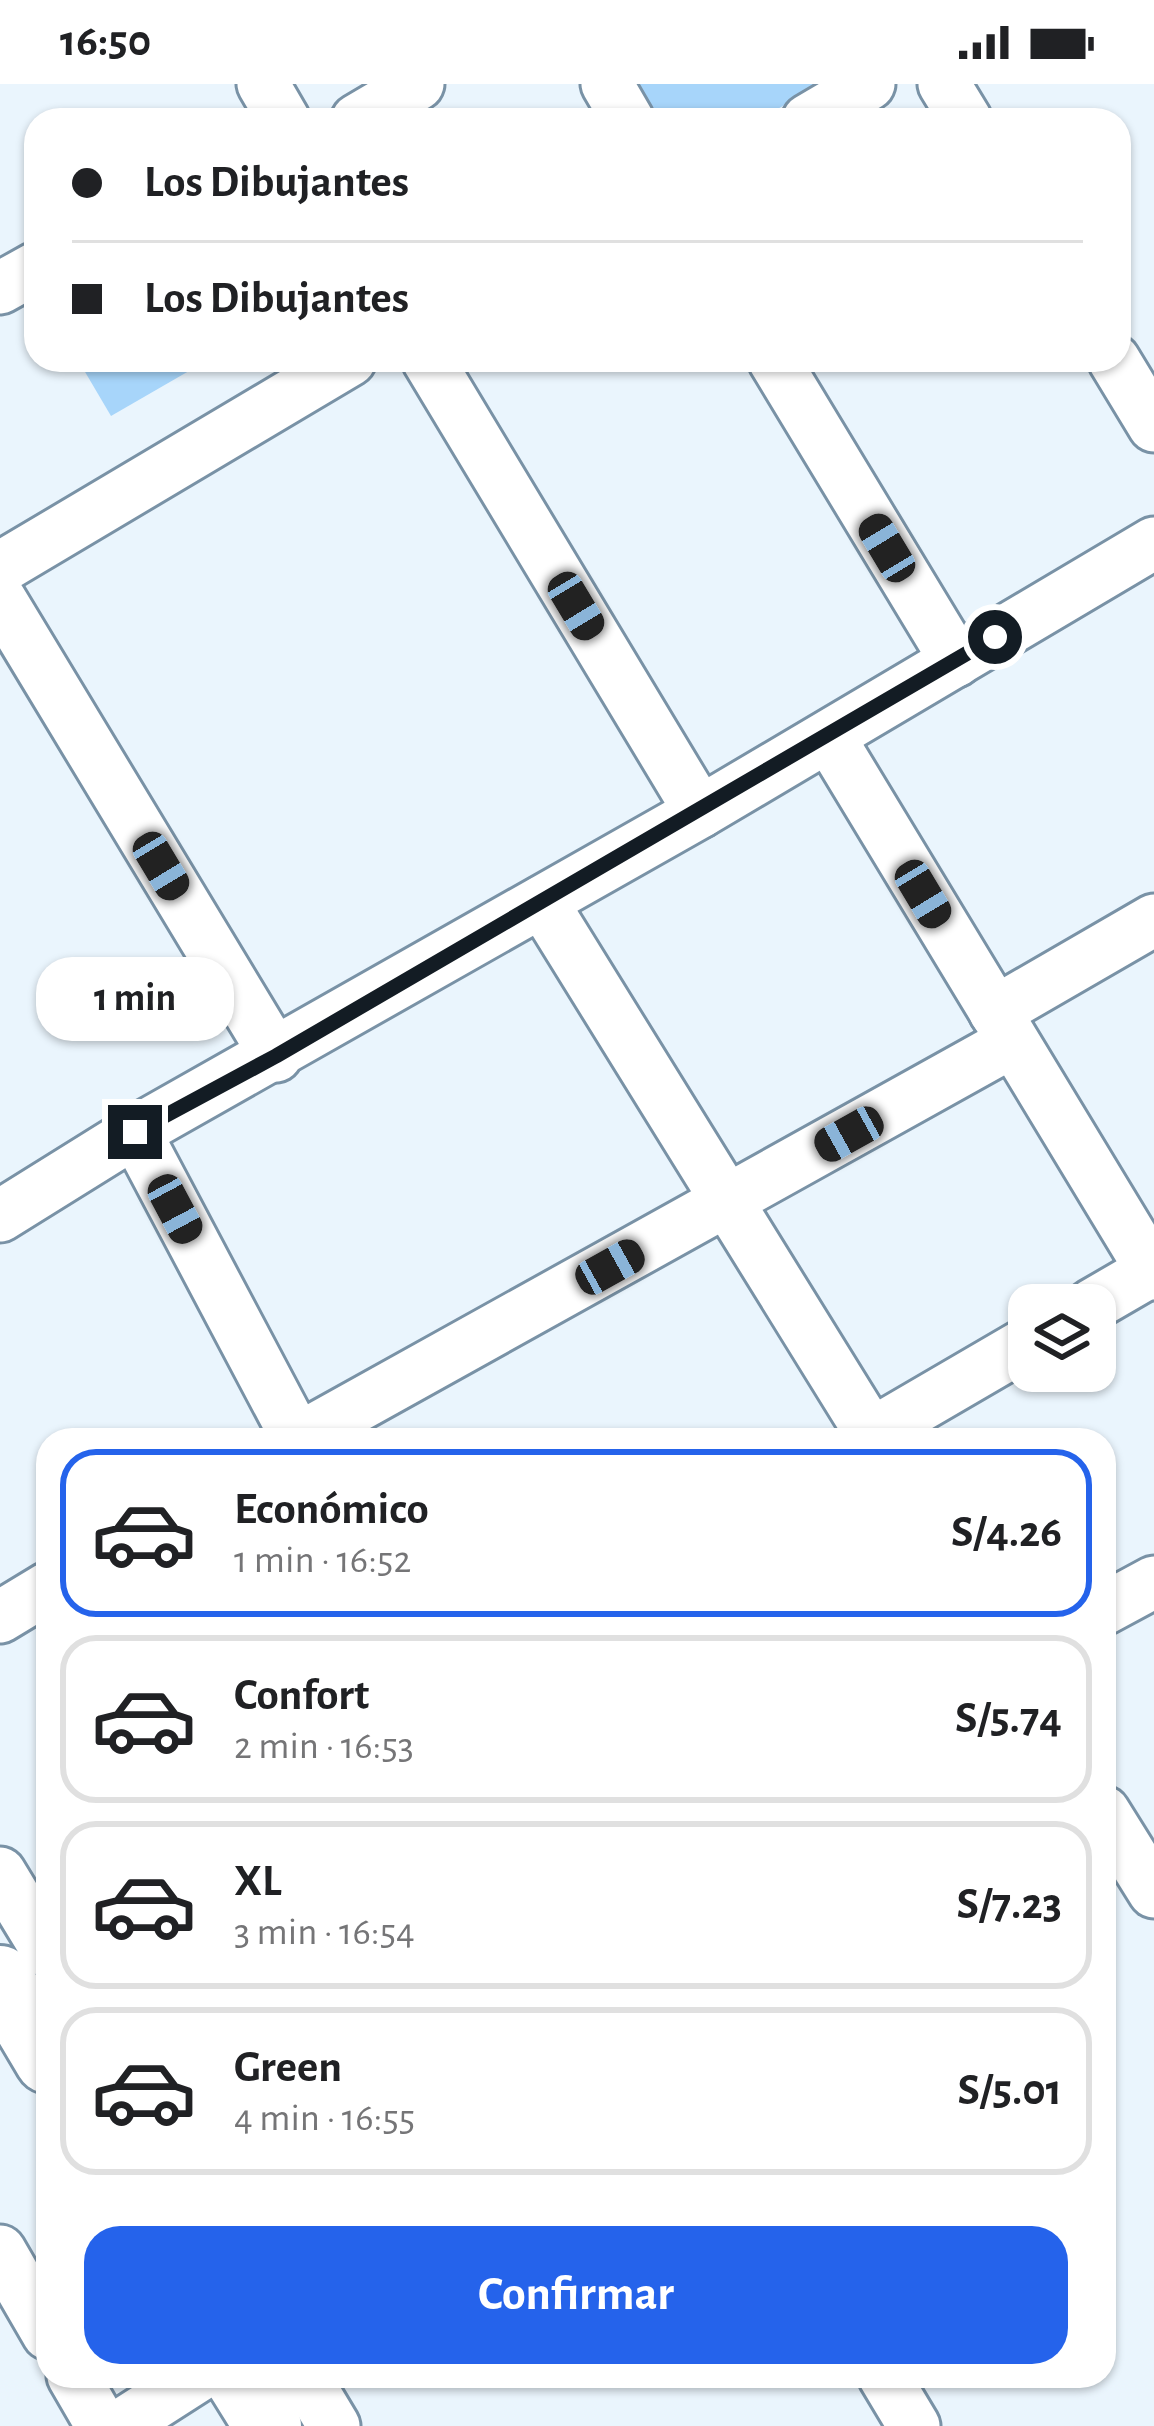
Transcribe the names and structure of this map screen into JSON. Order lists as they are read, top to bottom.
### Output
{
  "page": {
    "status": "16:50",
    "banner": ["Los Dibujantes", "Los Dibujantes"],
    "bubble": "1 min",
    "list": [
      {
        "name": "Económico",
        "note": "1 min · 16:52",
        "value": "S/4.26"
      },
      {
        "name": "Confort",
        "note": "2 min · 16:53",
        "value": "S/5.74"
      },
      {
        "name": "XL",
        "note": "3 min · 16:54",
        "value": "S/7.23"
      },
      {
        "name": "Green",
        "note": "4 min · 16:55",
        "value": "S/5.01"
      }
    ],
    "buttons": "Confirmar"
  }
}
